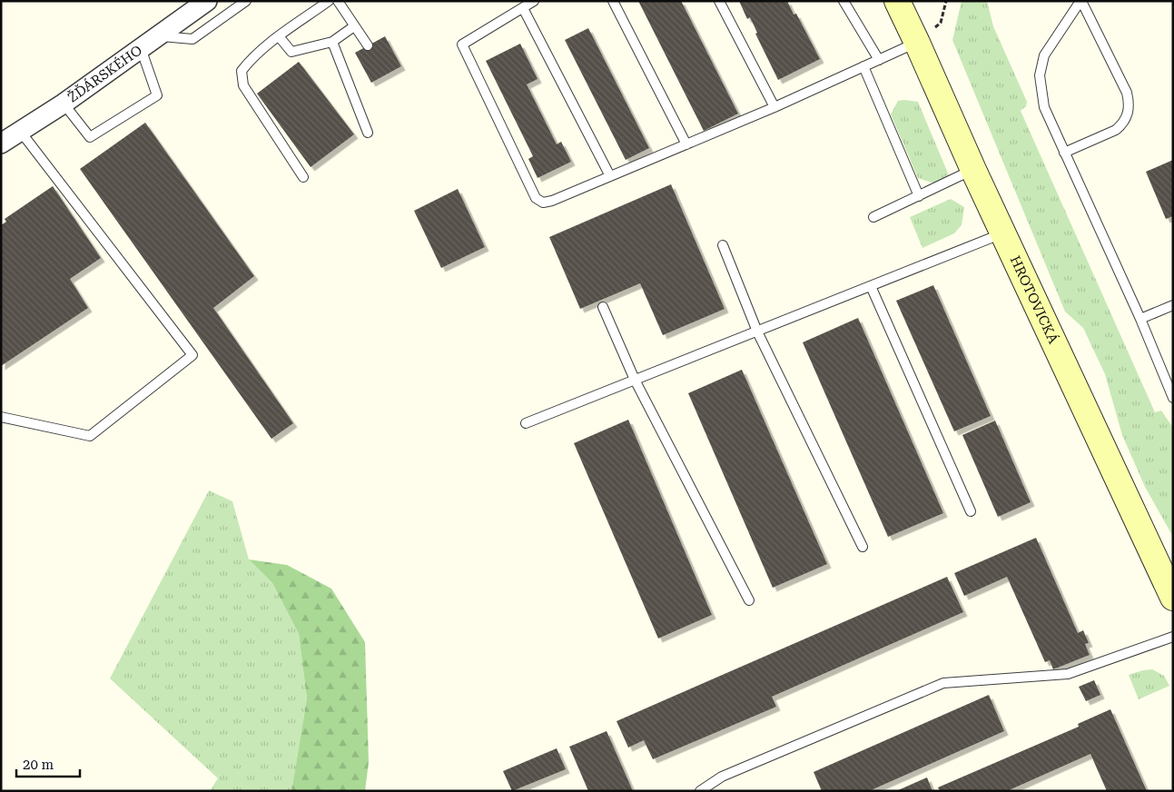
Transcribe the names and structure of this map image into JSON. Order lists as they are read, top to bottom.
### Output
{
  "streets": {
    "main road": ["HROTOVICKÁ"],
    "street": ["ŽĎÁRSKÉHO"]
  },
  "scale_bar": "20 m"
}
